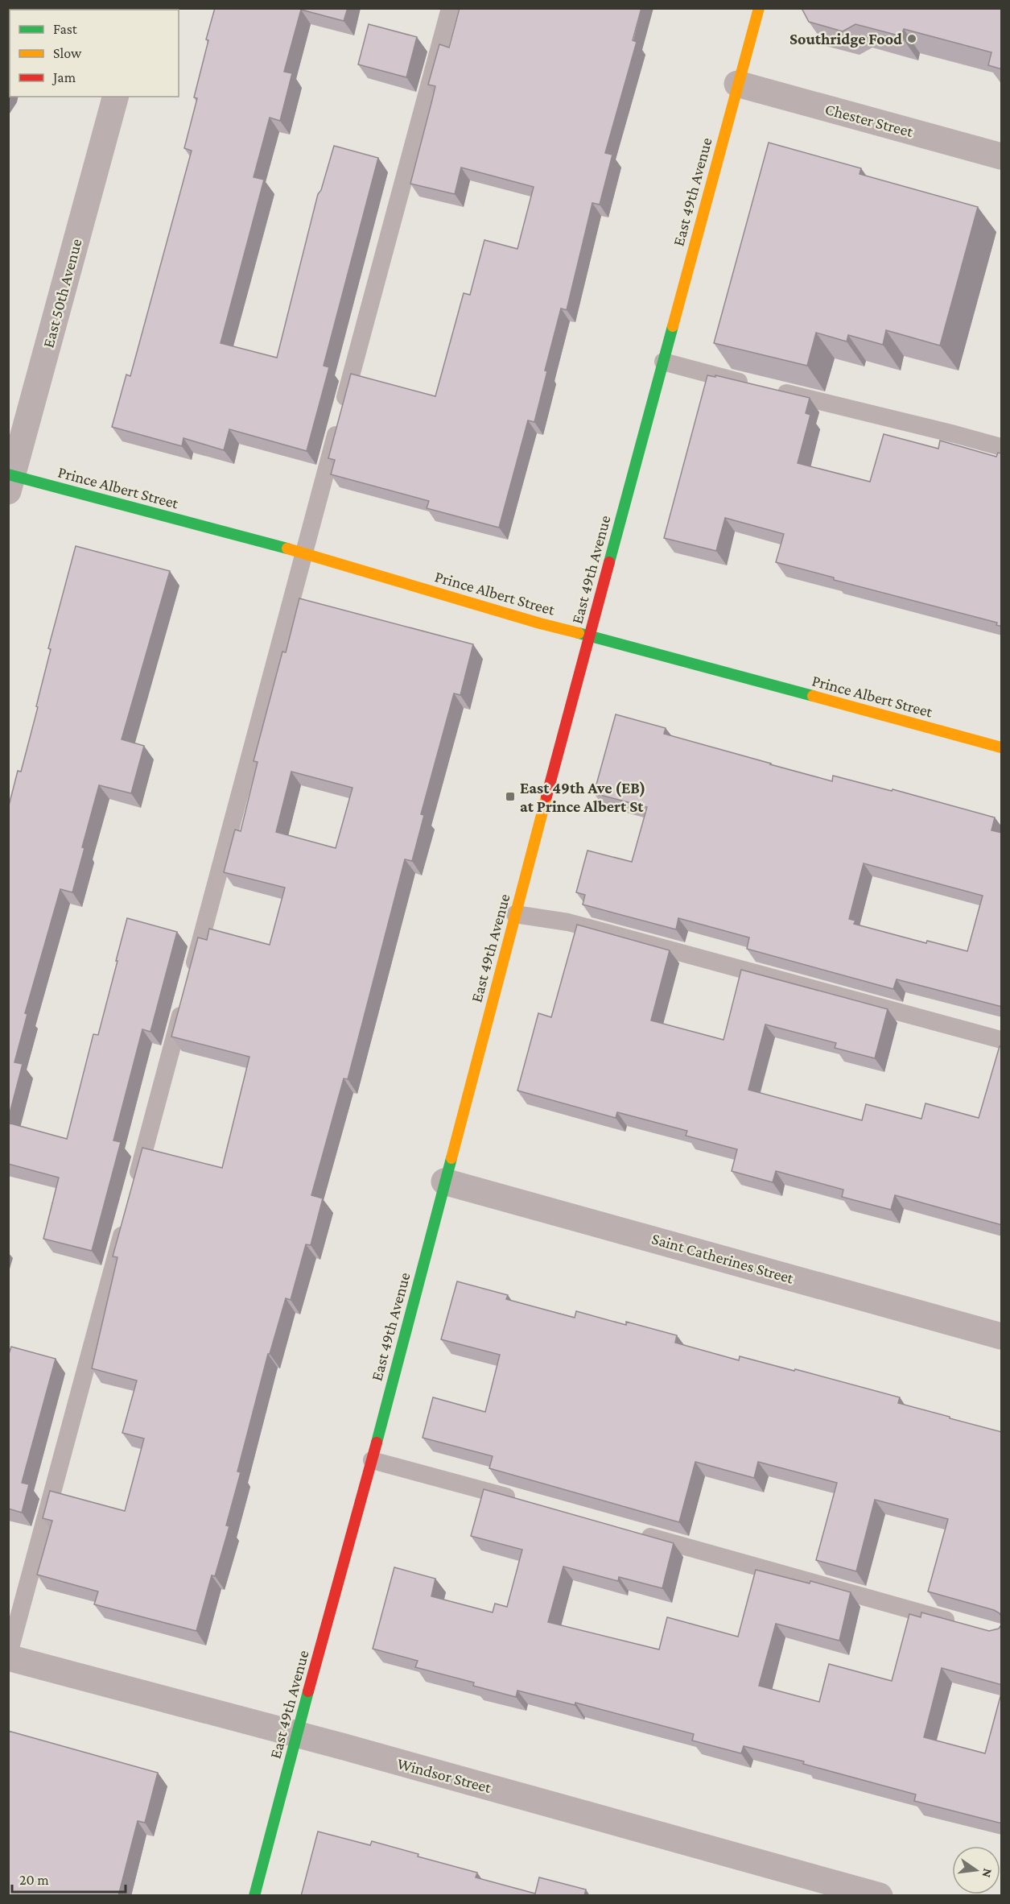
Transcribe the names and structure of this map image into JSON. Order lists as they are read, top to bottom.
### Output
{
  "streets": {
    "street": [
      "Chester Street",
      "East 49th Avenue",
      "East 50th Avenue",
      "Prince Albert Street",
      "Saint Catherines Street",
      "Windsor Street"
    ]
  },
  "crossings": [
    ["Chester Street", "East 49th Avenue"],
    ["East 49th Avenue", "Prince Albert Street"],
    ["East 49th Avenue", "Saint Catherines Street"],
    ["East 49th Avenue", "Windsor Street"],
    ["East 50th Avenue", "Prince Albert Street"]
  ],
  "places": {
    "other": ["Southridge Food"],
    "transit": ["East 49th Ave (EB) at Prince Albert St"]
  },
  "legend": ["Fast", "Slow", "Jam"],
  "scale_bar": "20 m",
  "north": "right"
}
